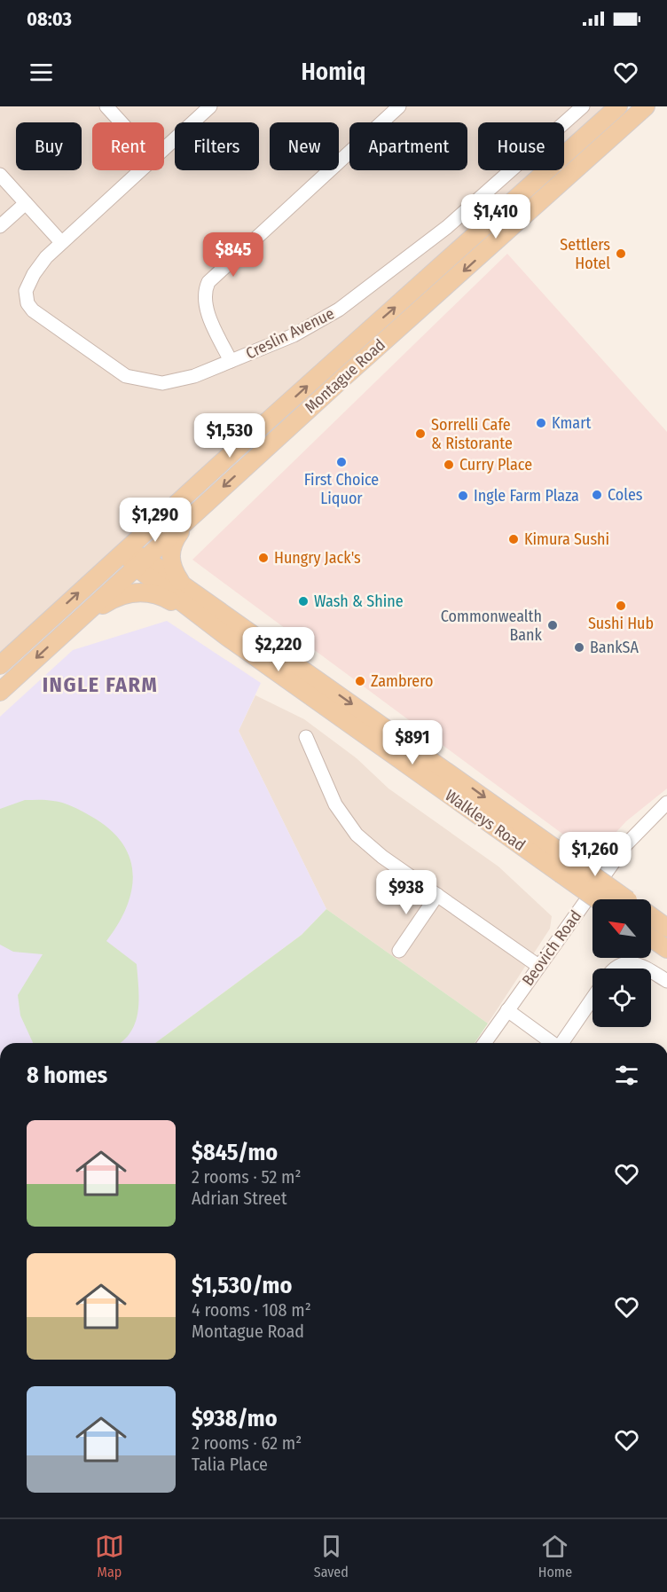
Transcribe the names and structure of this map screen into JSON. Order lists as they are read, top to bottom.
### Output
{
  "streets": {
    "main road": ["Montague Road", "Walkleys Road"],
    "street": ["Creslin Avenue", "Beovich Road"]
  },
  "crossings": [
    ["Montague Road", "Walkleys Road"]
  ],
  "districts": ["INGLE FARM"],
  "places": [
    "Settlers Hotel",
    "Kmart",
    "Sorrelli Cafe & Ristorante",
    "First Choice Liquor",
    "Curry Place",
    "Coles",
    "Ingle Farm Plaza",
    "Kimura Sushi",
    "Hungry Jack's",
    "Wash & Shine",
    "Sushi Hub",
    "Commonwealth Bank",
    "BankSA",
    "Zambrero"
  ],
  "north": "top left",
  "page": {
    "status": "08:03",
    "header": "Homiq",
    "chip": [
      "Buy",
      "Rent",
      "Filters",
      "New",
      "Apartment",
      "House"
    ],
    "price": [
      "$1,410",
      "$845",
      "$1,530",
      "$1,290",
      "$2,220",
      "$891",
      "$1,260",
      "$938"
    ],
    "heading": "8 homes",
    "list": [
      {
        "name": "$845/mo",
        "note": "2 rooms · 52 m² · Adrian Street"
      },
      {
        "name": "$1,530/mo",
        "note": "4 rooms · 108 m² · Montague Road"
      },
      {
        "name": "$938/mo",
        "note": "2 rooms · 62 m² · Talia Place"
      }
    ],
    "tabs": ["Map", "Saved", "Home"]
  }
}
